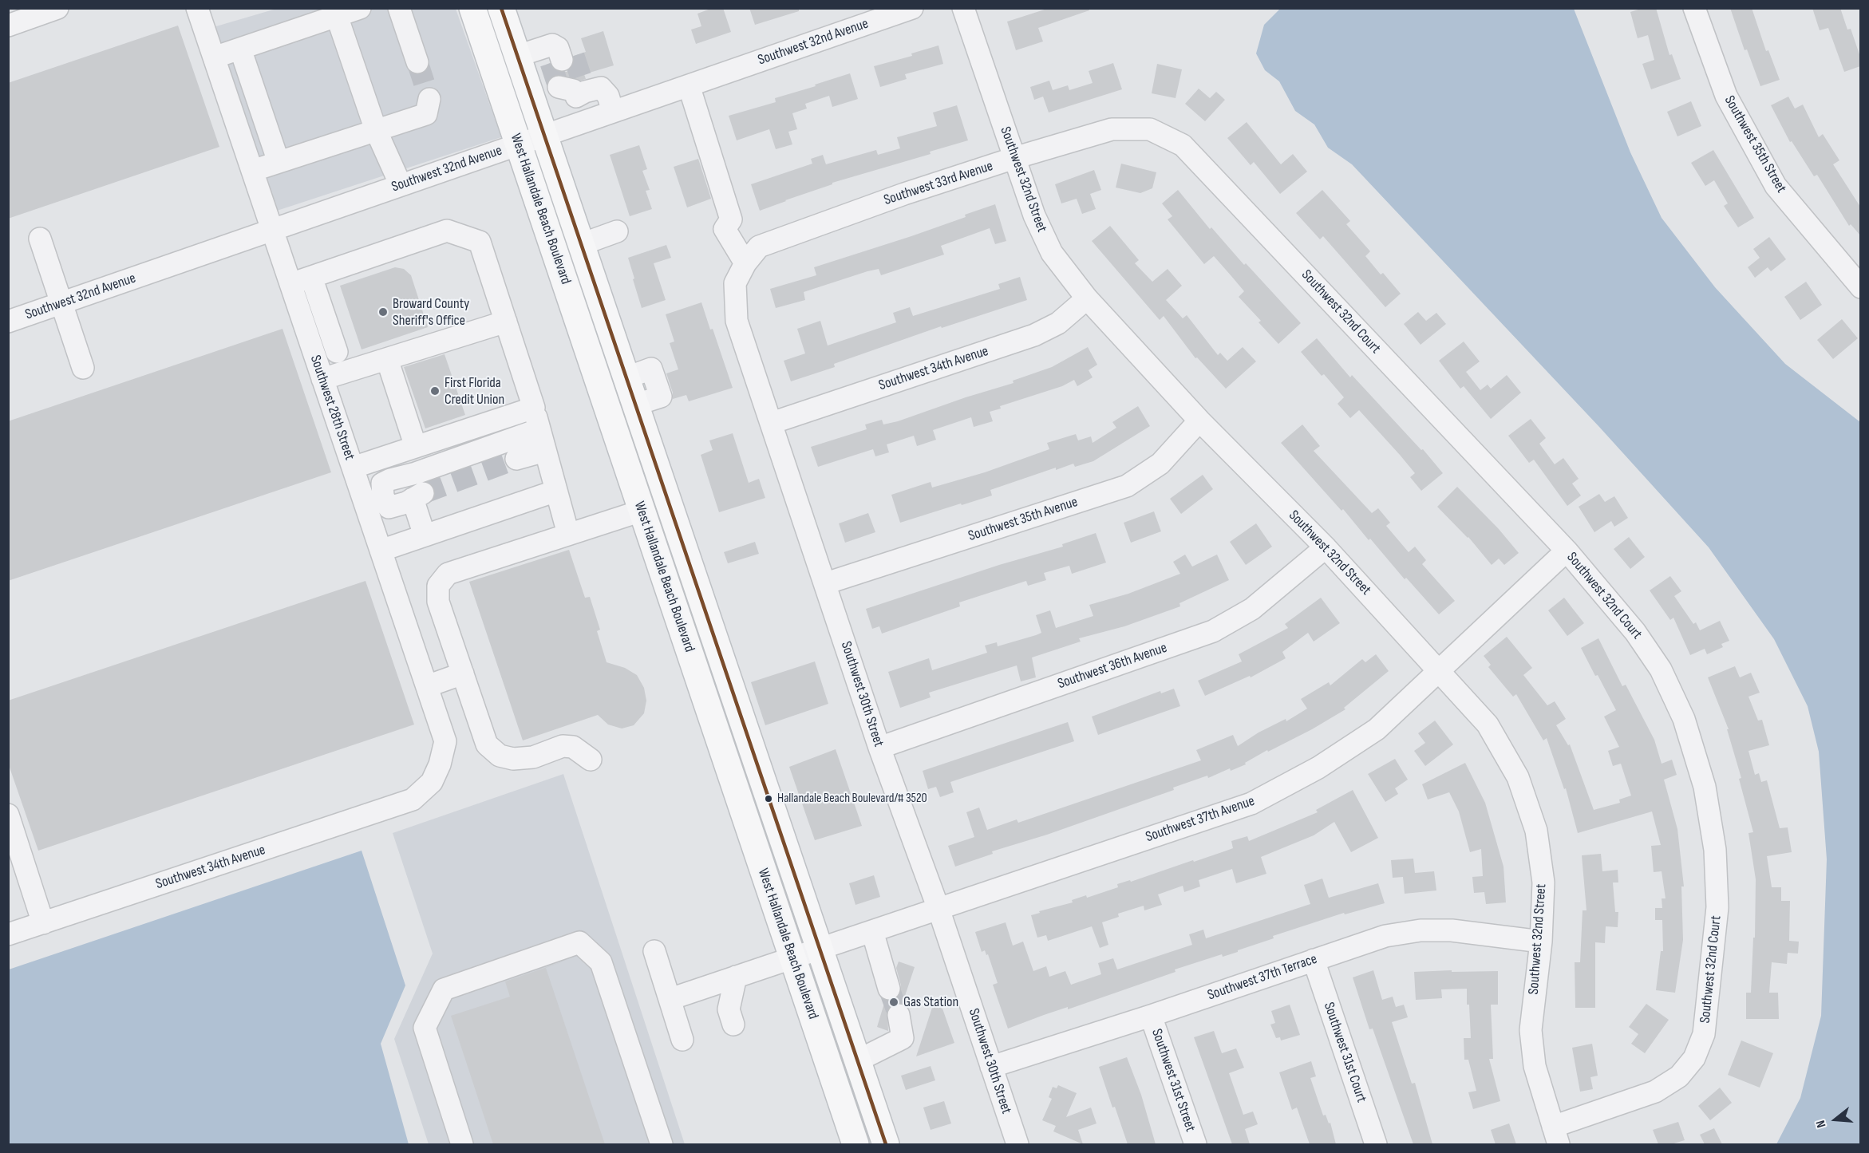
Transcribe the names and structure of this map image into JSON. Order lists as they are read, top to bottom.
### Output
{
  "streets": {
    "main road": ["West Hallandale Beach Boulevard"],
    "street": [
      "Southwest 32nd Avenue",
      "Southwest 35th Street",
      "Southwest 32nd Street",
      "Southwest 33rd Avenue",
      "Southwest 32nd Court",
      "Southwest 34th Avenue",
      "Southwest 28th Street",
      "Southwest 35th Avenue",
      "Southwest 36th Avenue",
      "Southwest 30th Street",
      "Southwest 37th Avenue",
      "Southwest 37th Terrace",
      "Southwest 31st Court",
      "Southwest 31st Street"
    ]
  },
  "crossings": [
    ["Southwest 32nd Avenue", "West Hallandale Beach Boulevard"],
    ["Southwest 32nd Avenue", "Southwest 28th Street"],
    ["Southwest 32nd Street", "Southwest 33rd Avenue"],
    ["Southwest 32nd Street", "Southwest 32nd Court"],
    ["Southwest 32nd Street", "Southwest 34th Avenue"],
    ["Southwest 32nd Street", "Southwest 35th Avenue"],
    ["Southwest 32nd Street", "Southwest 36th Avenue"],
    ["Southwest 32nd Street", "Southwest 37th Avenue"],
    ["Southwest 32nd Street", "Southwest 37th Terrace"],
    ["Southwest 33rd Avenue", "Southwest 32nd Court"],
    ["Southwest 33rd Avenue", "Southwest 30th Street"],
    ["West Hallandale Beach Boulevard", "Southwest 37th Avenue"],
    ["Southwest 32nd Court", "Southwest 37th Avenue"],
    ["Southwest 34th Avenue", "Southwest 28th Street"],
    ["Southwest 34th Avenue", "Southwest 30th Street"],
    ["Southwest 35th Avenue", "Southwest 30th Street"],
    ["Southwest 36th Avenue", "Southwest 30th Street"],
    ["Southwest 30th Street", "Southwest 37th Avenue"],
    ["Southwest 30th Street", "Southwest 37th Terrace"],
    ["Southwest 37th Terrace", "Southwest 31st Court"],
    ["Southwest 37th Terrace", "Southwest 31st Street"]
  ],
  "places": [
    "Broward County Sheriff's Office",
    "First Florida Credit Union",
    "Hallandale Beach Boulevard/# 3520",
    "Gas Station"
  ],
  "north": "left"
}
